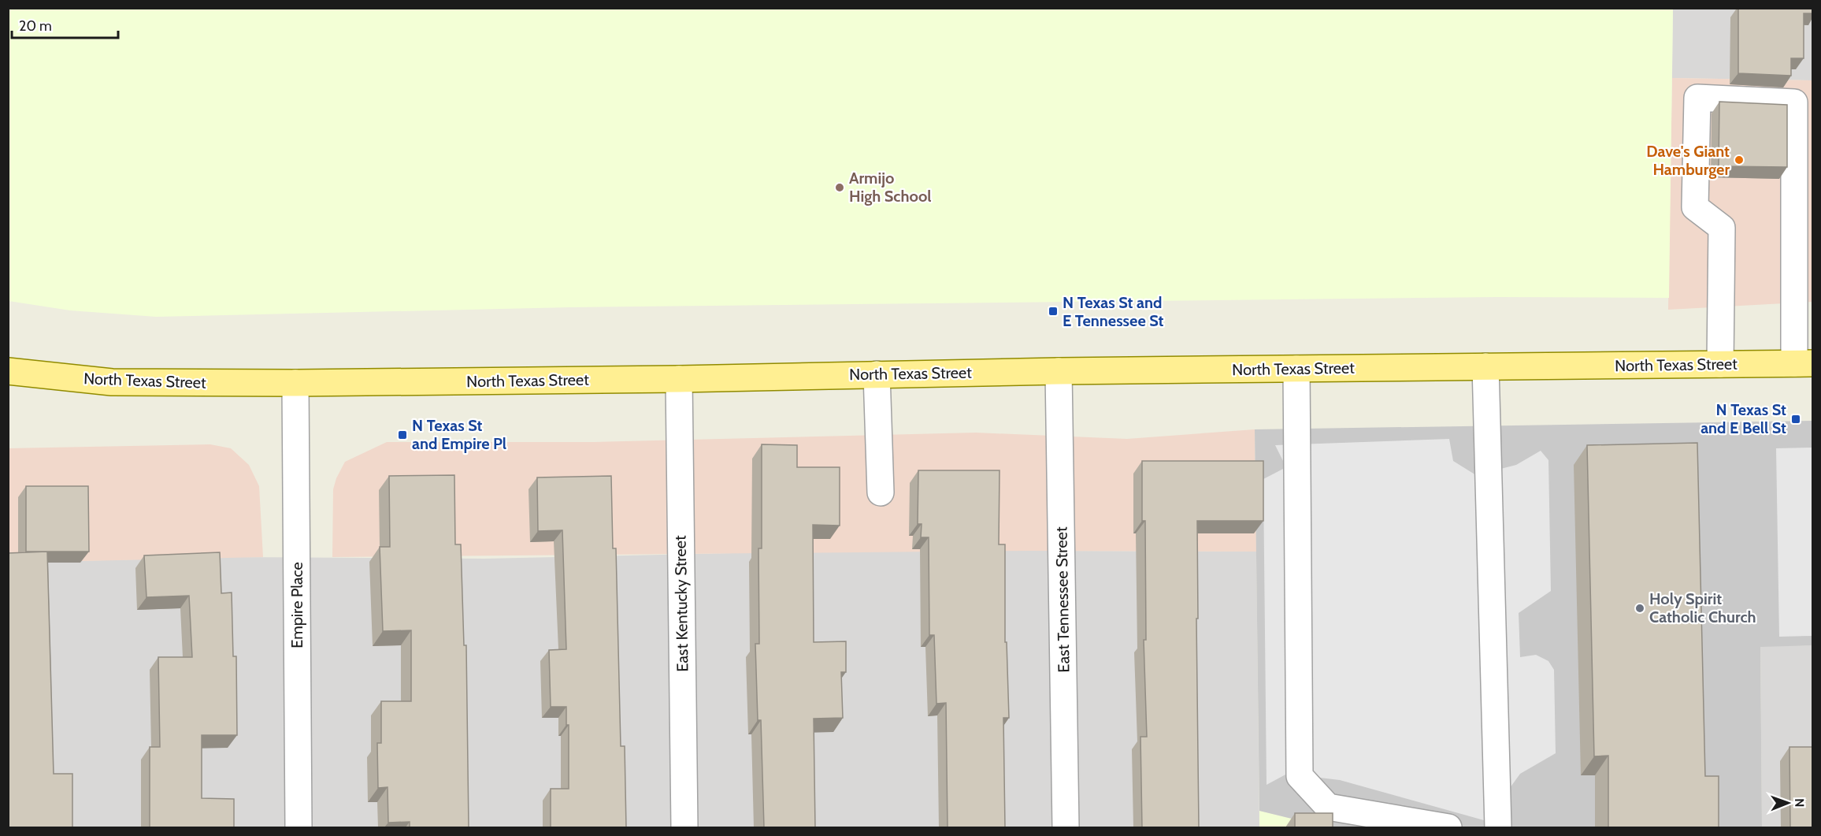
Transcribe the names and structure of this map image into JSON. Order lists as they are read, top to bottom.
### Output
{
  "streets": {
    "main road": ["North Texas Street"],
    "street": ["East Tennessee Street", "East Kentucky Street", "Empire Place"]
  },
  "crossings": [
    ["North Texas Street", "East Tennessee Street"],
    ["North Texas Street", "East Kentucky Street"],
    ["North Texas Street", "Empire Place"]
  ],
  "places": {
    "other": ["Dave's Giant Hamburger", "Armijo High School", "Holy Spirit Catholic Church"],
    "transit": ["N Texas St and E Tennessee St", "N Texas St and E Bell St", "N Texas St and Empire Pl"]
  },
  "scale_bar": "20 m",
  "north": "right"
}
